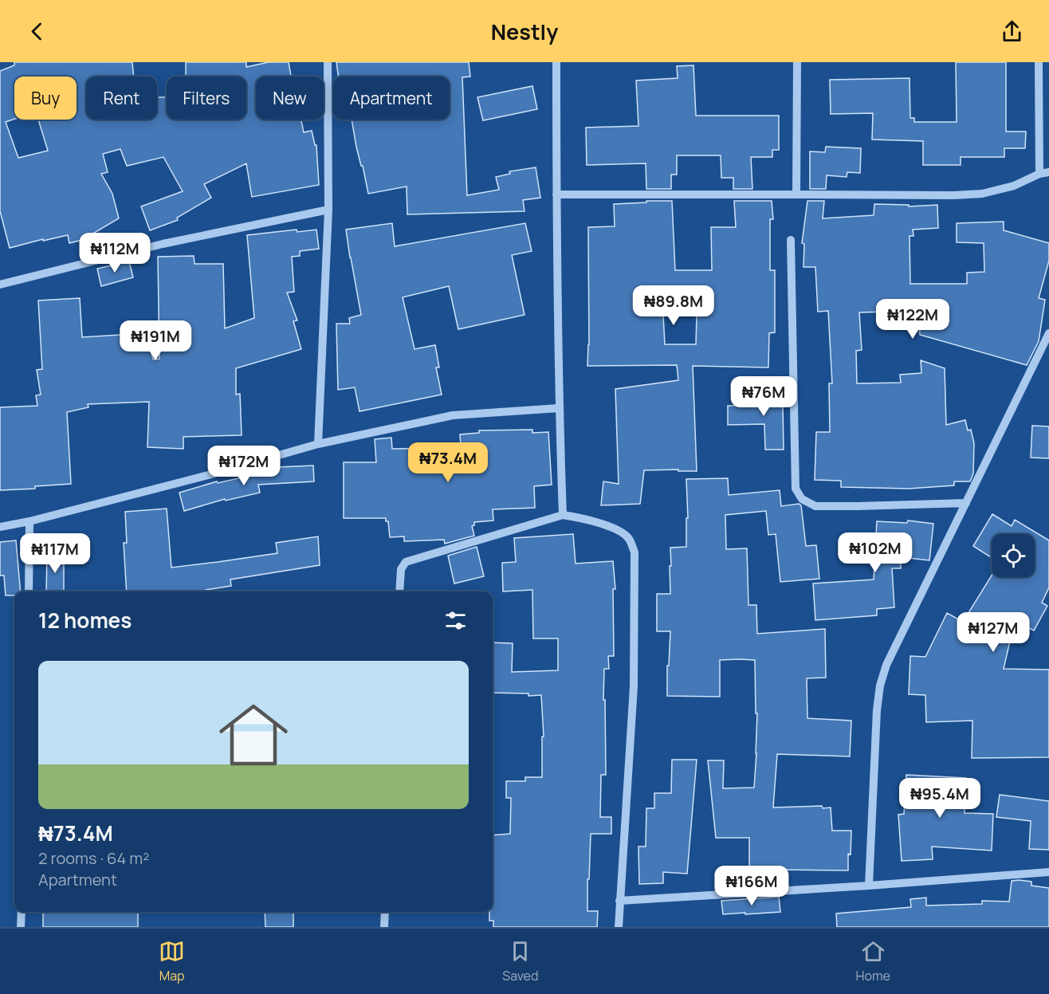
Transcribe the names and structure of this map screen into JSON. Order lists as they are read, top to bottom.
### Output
{
  "page": {
    "header": "Nestly",
    "chip": [
      "Buy",
      "Rent",
      "Filters",
      "New",
      "Apartment"
    ],
    "price": [
      "₦112M",
      "₦89.8M",
      "₦122M",
      "₦191M",
      "₦76M",
      "₦73.4M",
      "₦172M",
      "₦102M",
      "₦117M",
      "₦127M",
      "₦95.4M",
      "₦166M"
    ],
    "heading": "12 homes",
    "list": [
      {
        "name": "₦73.4M",
        "note": "2 rooms · 64 m² · Apartment"
      }
    ],
    "tabs": ["Map", "Saved", "Home"]
  }
}
